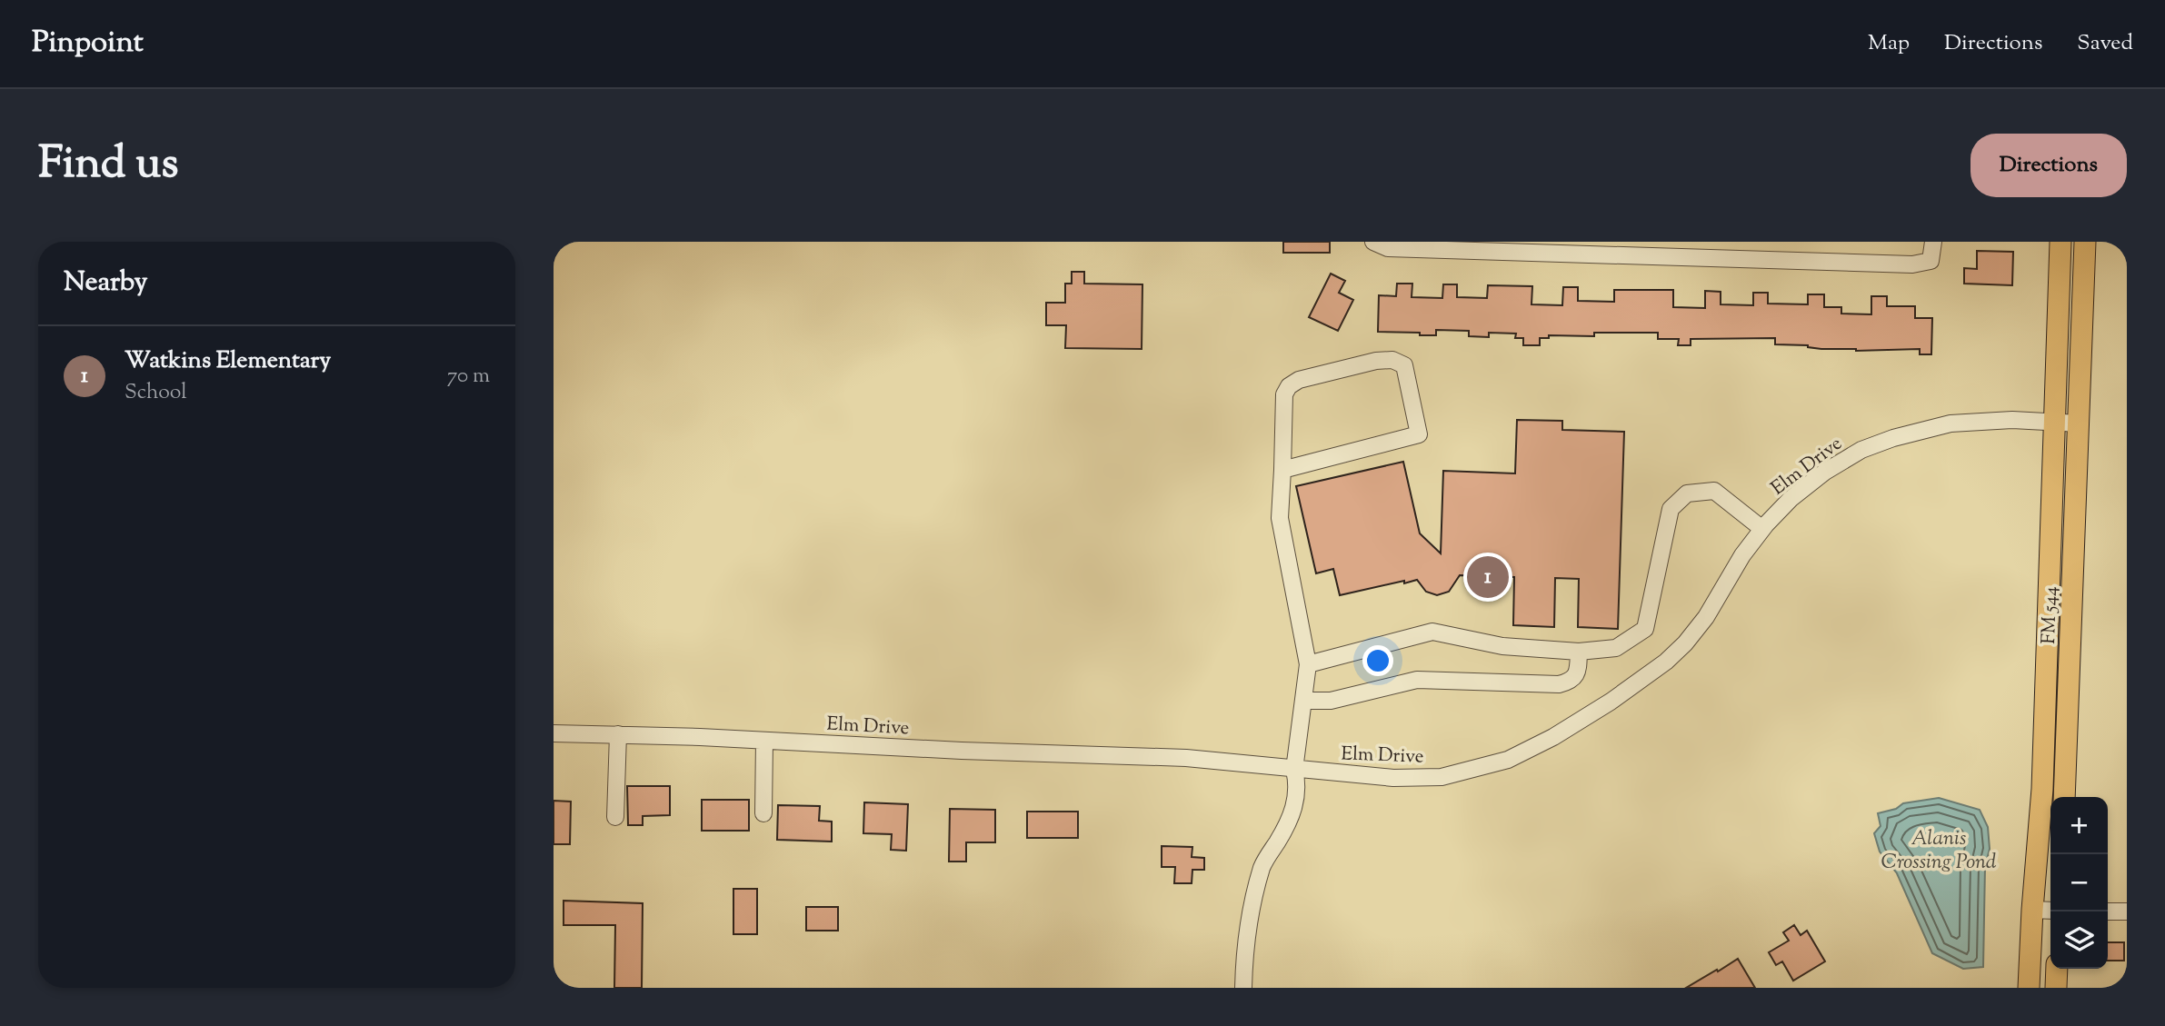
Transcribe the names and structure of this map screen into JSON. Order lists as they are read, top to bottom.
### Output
{
  "streets": {
    "main road": ["FM 544"],
    "street": ["Elm Drive"]
  },
  "crossings": [
    ["Elm Drive", "FM 544"]
  ],
  "water": ["Alanis Crossing Pond"],
  "page": {
    "header": "Pinpoint",
    "nav": ["Map", "Directions", "Saved"],
    "title": "Find us",
    "buttons": "Directions",
    "heading": "Nearby",
    "list": [
      {
        "mark": "1",
        "name": "Watkins Elementary",
        "note": "School",
        "value": "70 m"
      }
    ],
    "pins": "1",
    "map_buttons": ["+", "−"]
  }
}
